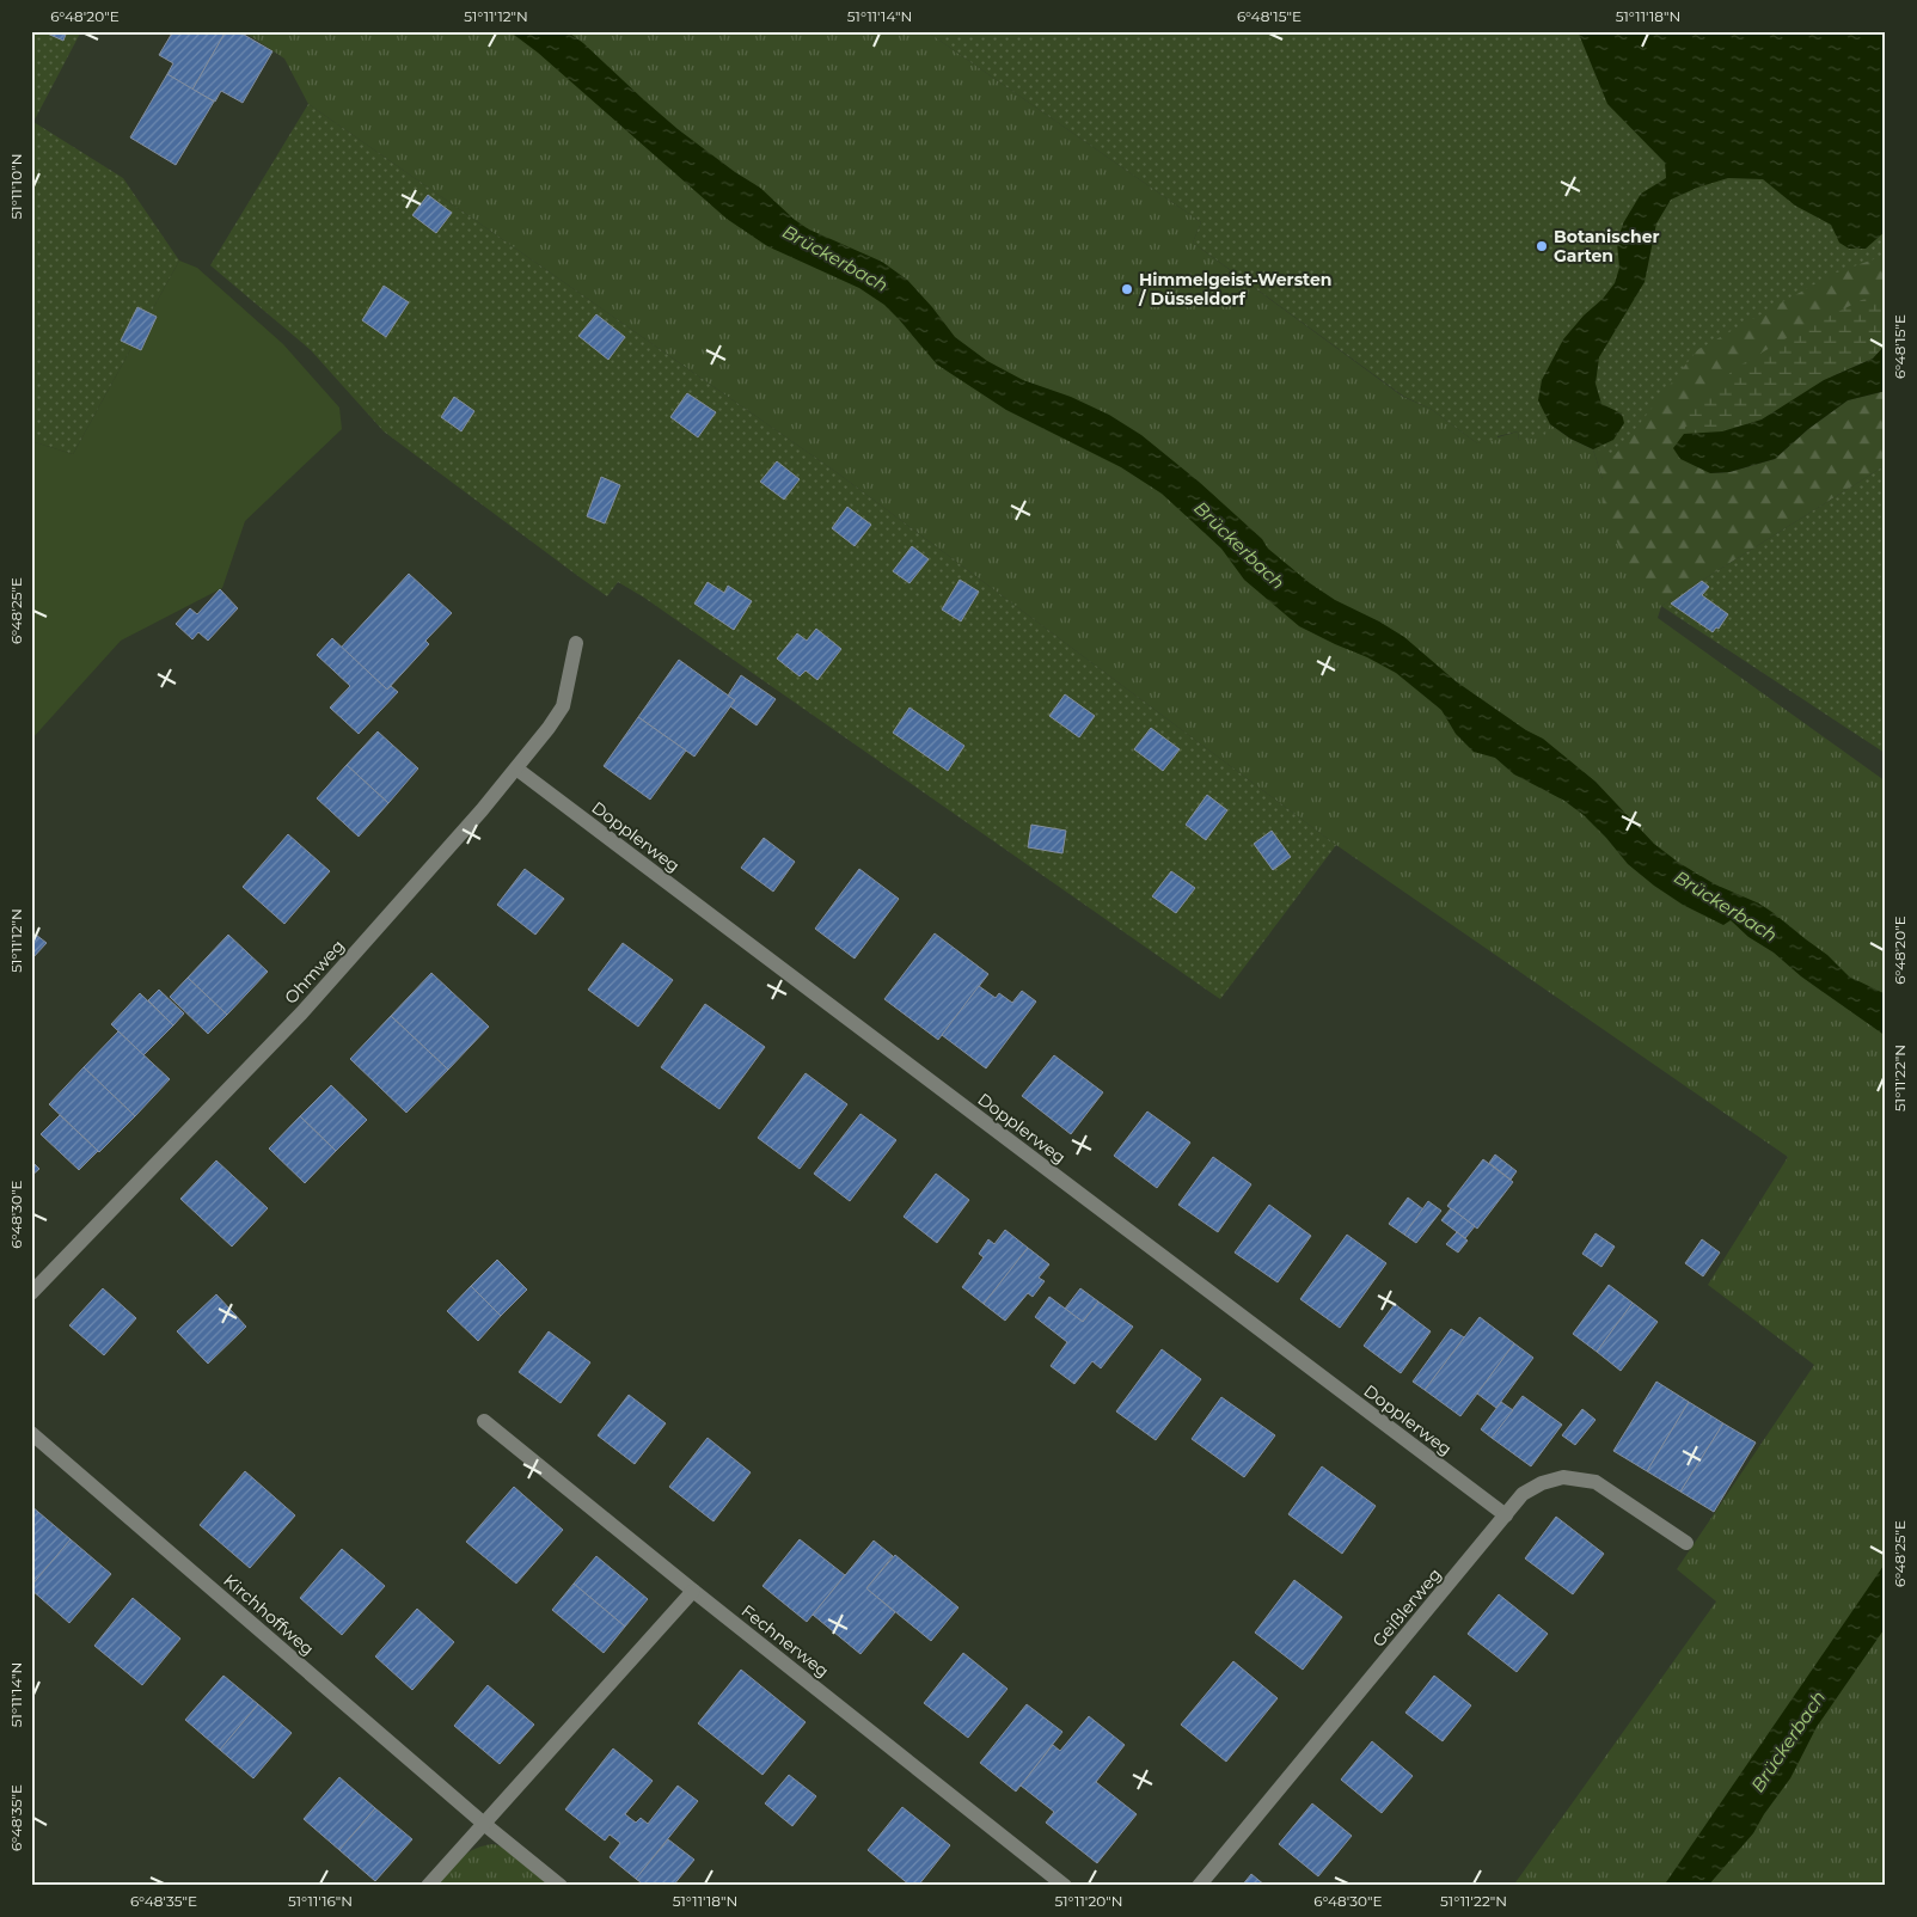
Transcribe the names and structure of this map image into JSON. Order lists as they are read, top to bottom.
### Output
{
  "streets": {
    "street": [
      "Dopplerweg",
      "Ohmweg",
      "Geißlerweg",
      "Kirchhoffweg",
      "Fechnerweg"
    ]
  },
  "crossings": [
    ["Dopplerweg", "Ohmweg"],
    ["Dopplerweg", "Geißlerweg"]
  ],
  "water": ["Brückerbach"],
  "places": ["Botanischer Garten", "Himmelgeist-Wersten / Düsseldorf"],
  "coordinates": [
    "6°48'20\"E",
    "51°11'12\"N",
    "51°11'14\"N",
    "6°48'15\"E",
    "51°11'18\"N",
    "51°11'10\"N",
    "6°48'25\"E",
    "51°11'22\"N",
    "6°48'30\"E",
    "6°48'35\"E",
    "51°11'16\"N",
    "51°11'20\"N"
  ]
}
